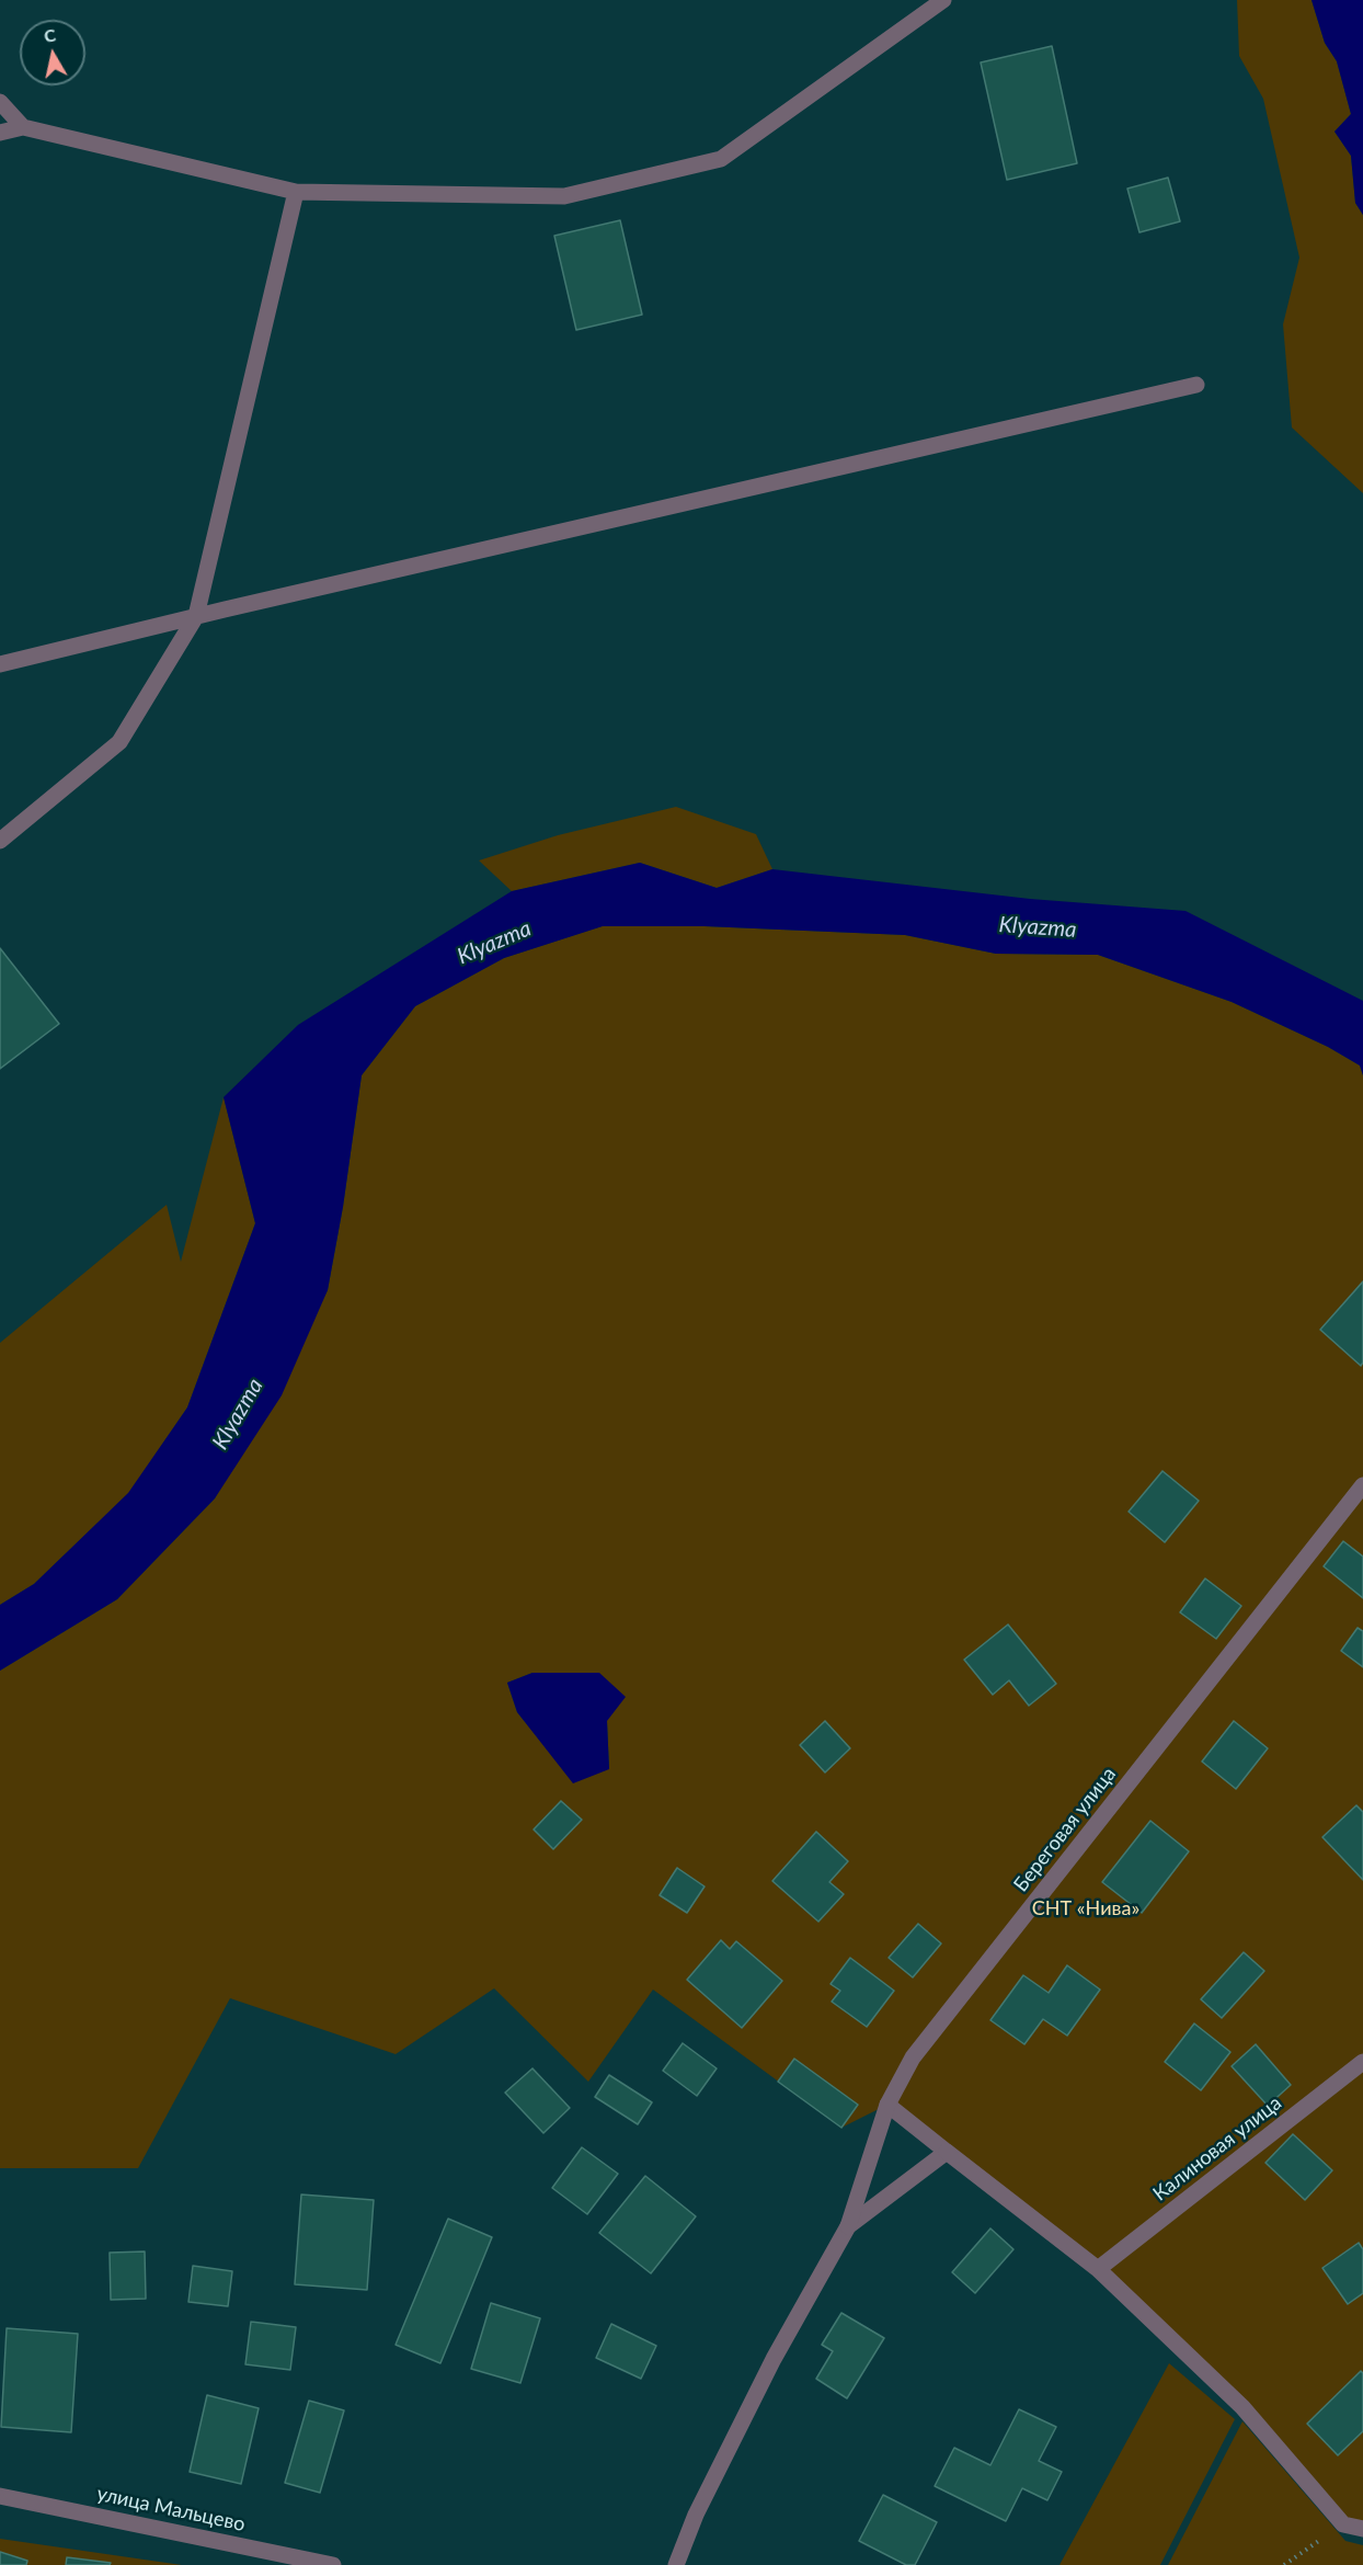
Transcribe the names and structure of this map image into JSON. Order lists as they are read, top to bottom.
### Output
{
  "streets": {
    "street": ["Береговая улица", "Калиновая улица", "улица Мальцево"]
  },
  "water": ["Klyazma"],
  "parks": ["СНТ «Нива»"],
  "north": "top"
}
